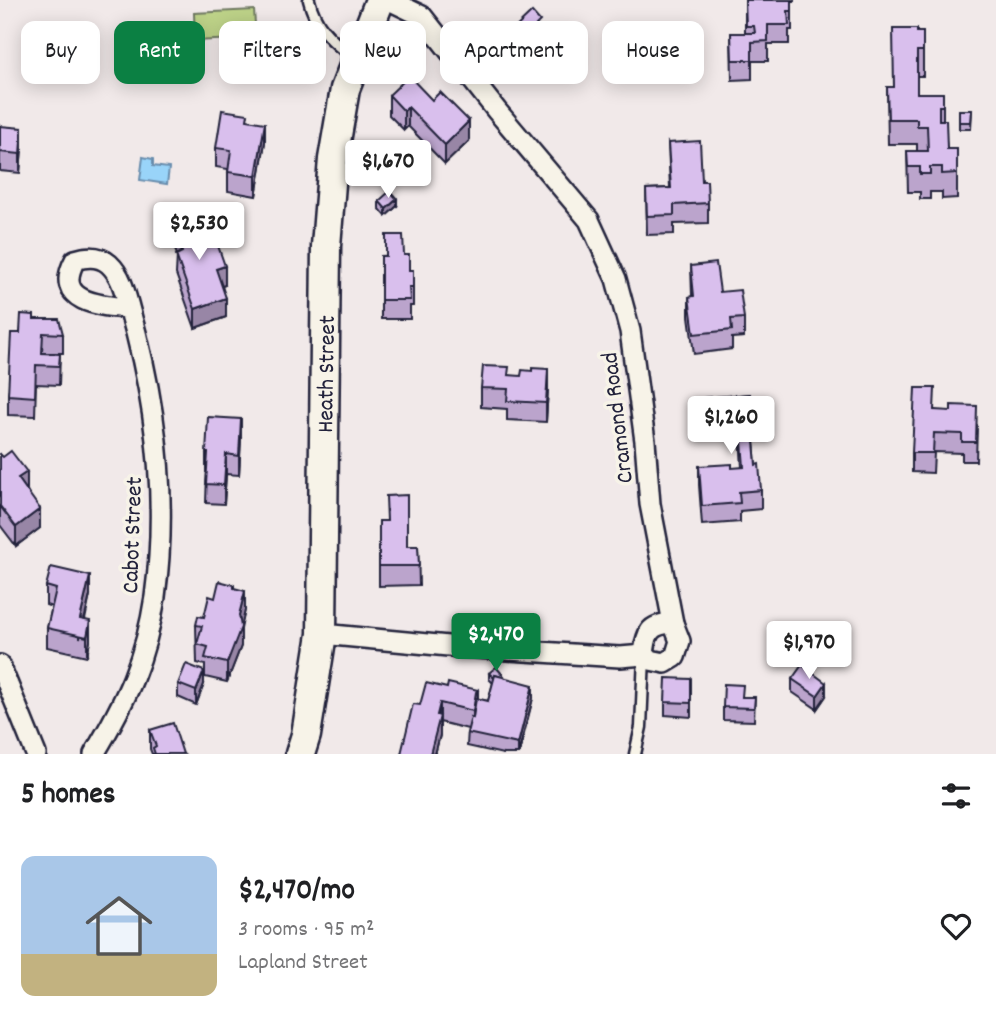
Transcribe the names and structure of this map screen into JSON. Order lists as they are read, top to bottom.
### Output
{
  "streets": {
    "street": ["Heath Street", "Cramond Road", "Cabot Street"]
  },
  "page": {
    "chip": [
      "Buy",
      "Rent",
      "Filters",
      "New",
      "Apartment",
      "House"
    ],
    "price": [
      "$1,670",
      "$2,530",
      "$1,260",
      "$2,470",
      "$1,970"
    ],
    "heading": "5 homes",
    "list": [
      {
        "name": "$2,470/mo",
        "note": "3 rooms · 95 m² · Lapland Street"
      }
    ]
  }
}
